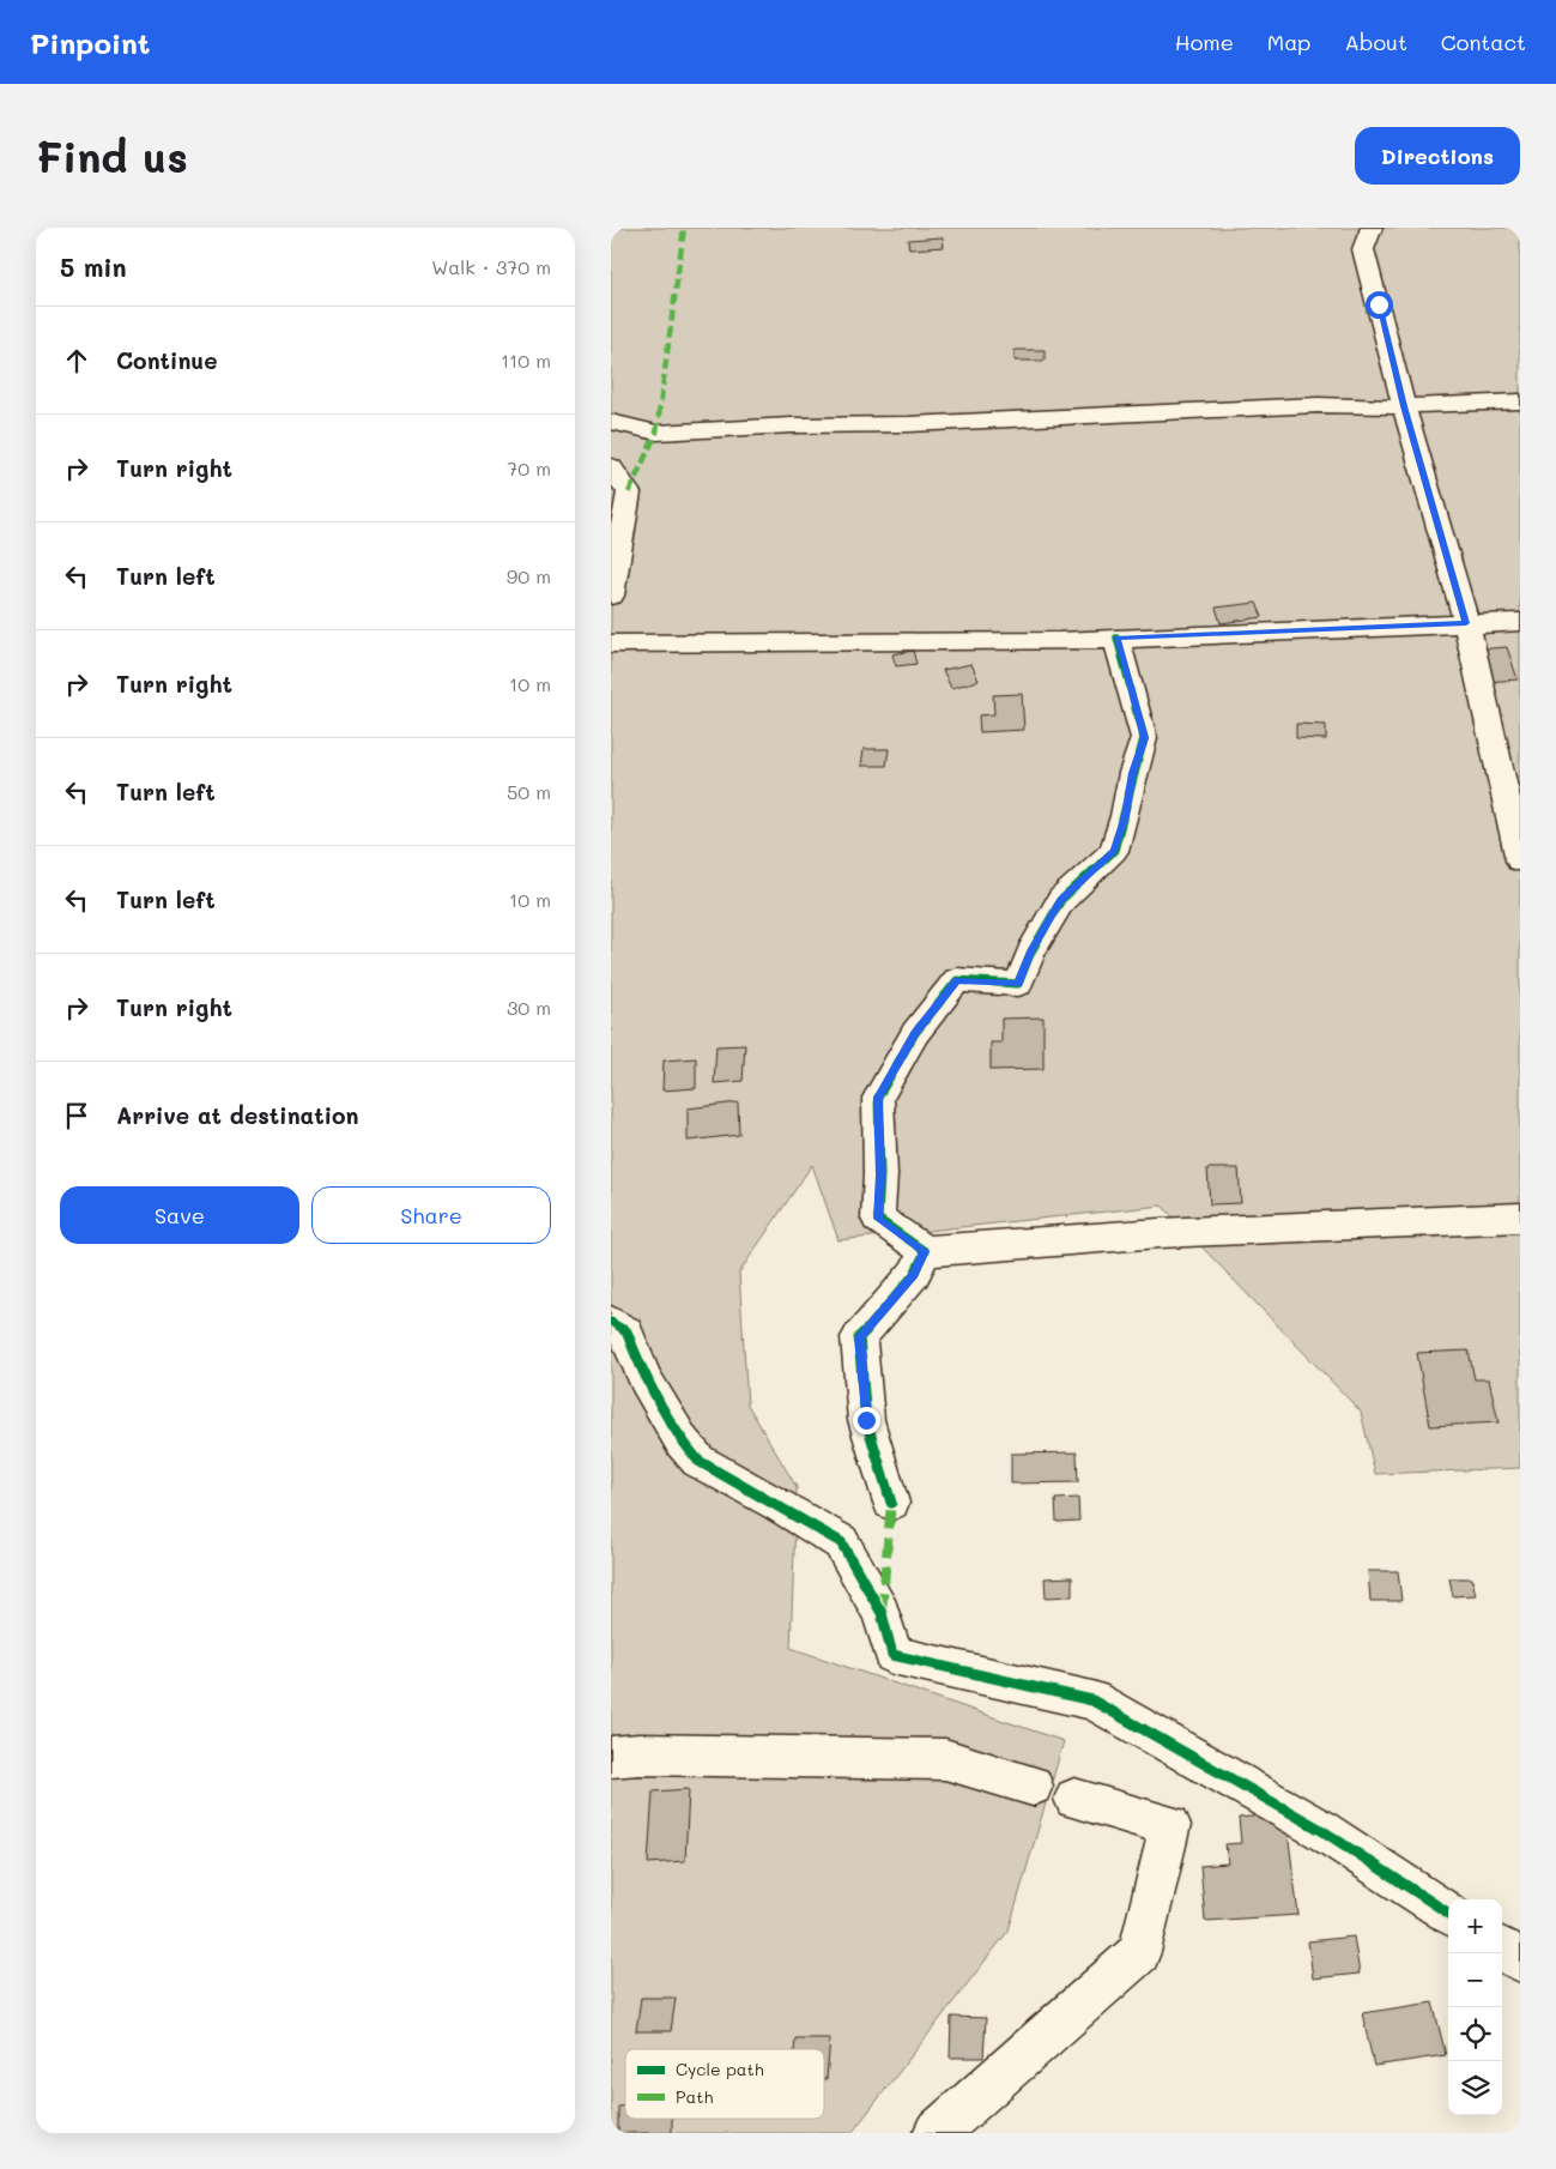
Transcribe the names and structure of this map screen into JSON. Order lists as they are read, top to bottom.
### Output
{
  "legend": ["Cycle path", "Path"],
  "page": {
    "header": "Pinpoint",
    "nav": [
      "Home",
      "Map",
      "About",
      "Contact"
    ],
    "buttons": [
      "Directions",
      ["Save", "Share"]
    ],
    "title": "Find us",
    "heading": ["5 min", "Walk · 370 m"],
    "list": [
      ["Continue", "110 m"],
      ["Turn right", "70 m"],
      ["Turn left", "90 m"],
      ["Turn right", "10 m"],
      ["Turn left", "50 m"],
      ["Turn left", "10 m"],
      ["Turn right", "30 m"],
      "Arrive at destination"
    ],
    "map_buttons": ["+", "−"]
  }
}
